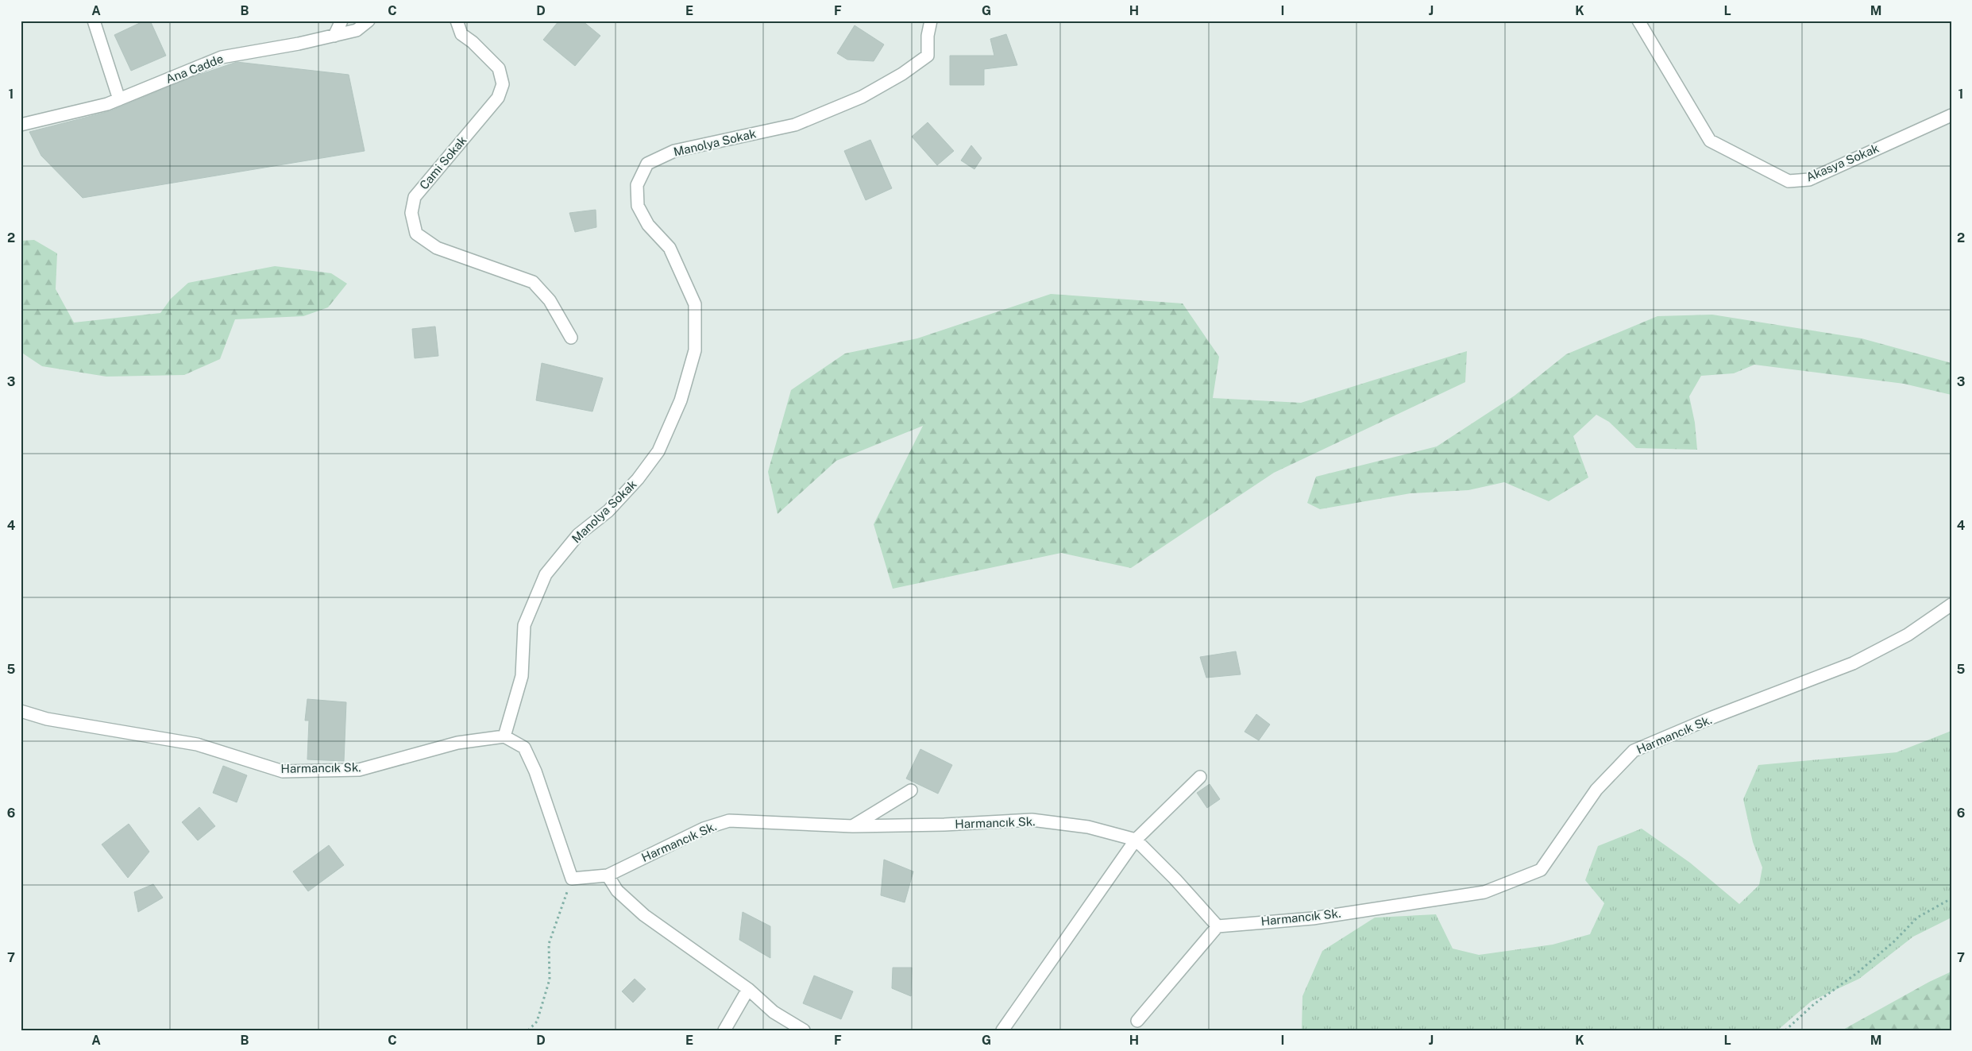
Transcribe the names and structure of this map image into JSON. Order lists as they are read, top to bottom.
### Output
{
  "streets": {
    "street": [
      "Ana Cadde",
      "Manolya Sokak",
      "Cami Sokak",
      "Akasya Sokak",
      "Harmancık Sk."
    ]
  },
  "crossings": [
    ["Manolya Sokak", "Harmancık Sk."]
  ],
  "grid": {
    "columns": [
      "A",
      "B",
      "C",
      "D",
      "E",
      "F",
      "G",
      "H",
      "I",
      "J",
      "K",
      "L",
      "M"
    ],
    "rows": [
      "1",
      "2",
      "3",
      "4",
      "5",
      "6",
      "7"
    ]
  }
}
